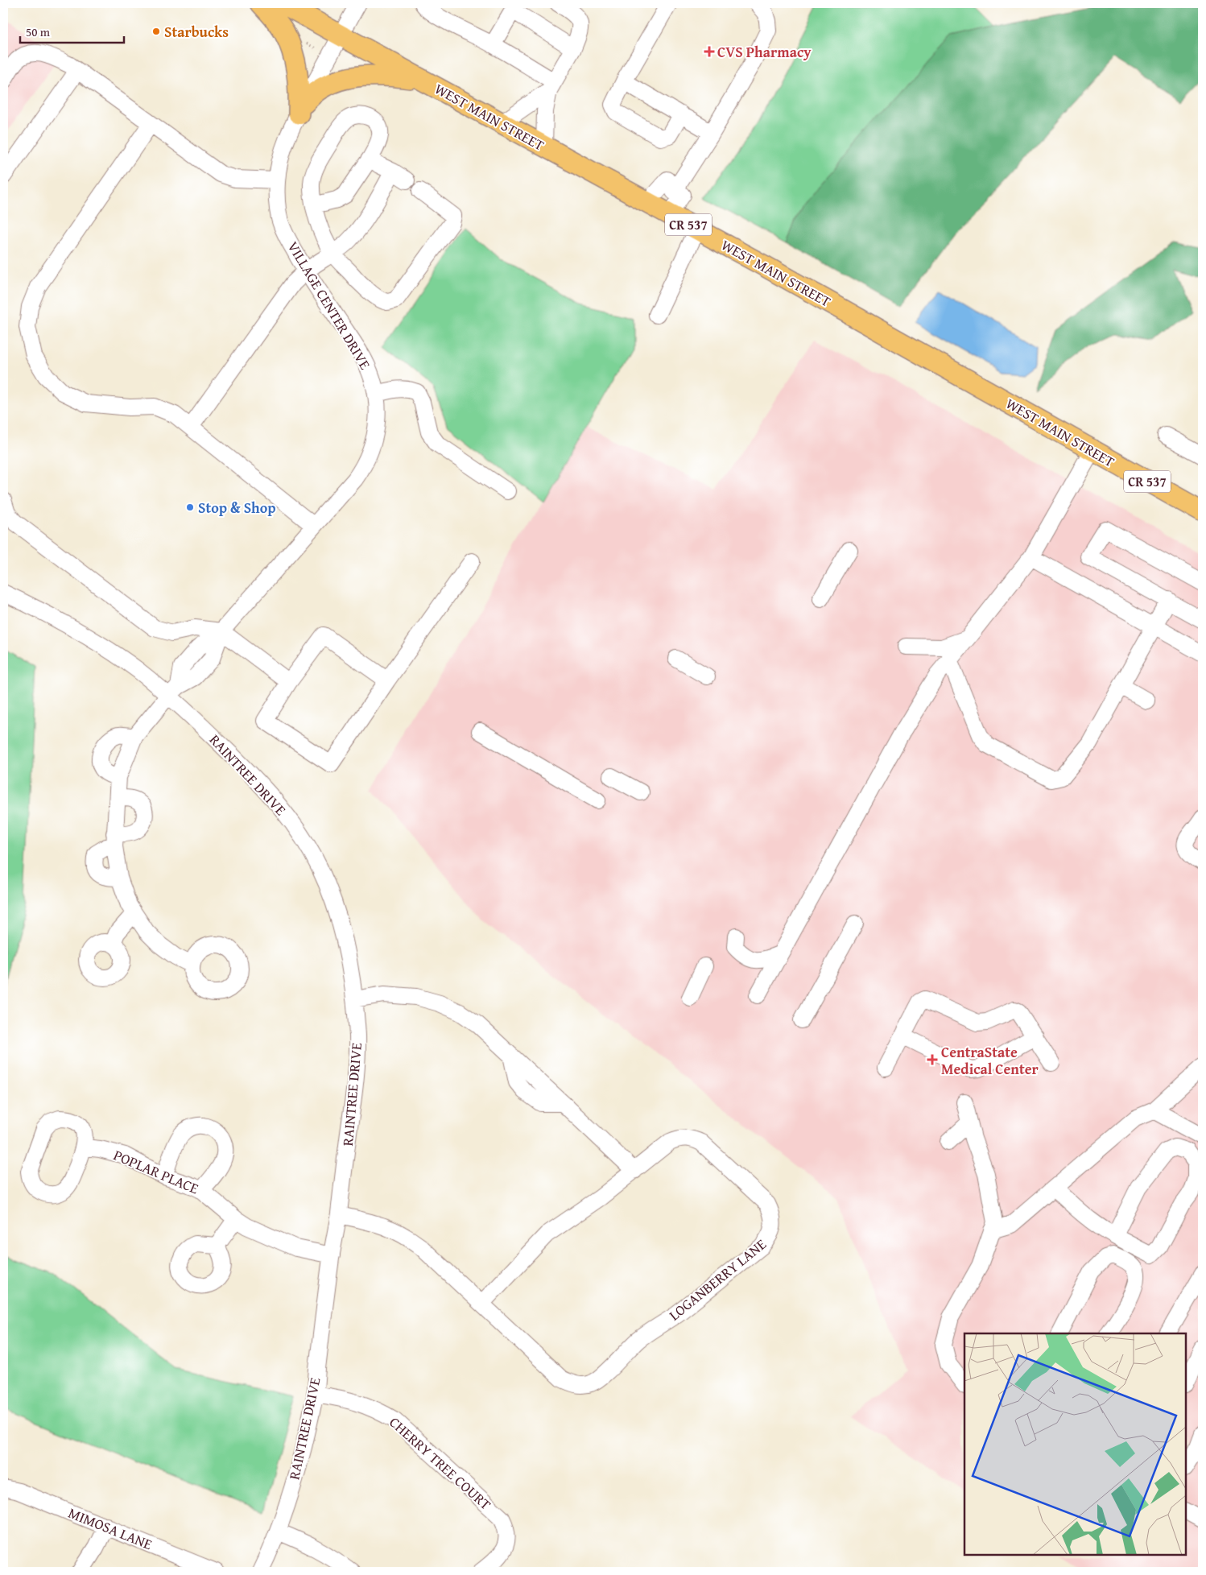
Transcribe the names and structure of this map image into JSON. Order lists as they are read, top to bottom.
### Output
{
  "streets": {
    "main road": ["WEST MAIN STREET", "CR 537"],
    "street": [
      "VILLAGE CENTER DRIVE",
      "RAINTREE DRIVE",
      "POPLAR PLACE",
      "LOGANBERRY LANE",
      "CHERRY TREE COURT",
      "MIMOSA LANE"
    ]
  },
  "crossings": [
    ["WEST MAIN STREET", "VILLAGE CENTER DRIVE"],
    ["VILLAGE CENTER DRIVE", "RAINTREE DRIVE"],
    ["RAINTREE DRIVE", "POPLAR PLACE"],
    ["RAINTREE DRIVE", "LOGANBERRY LANE"],
    ["RAINTREE DRIVE", "CHERRY TREE COURT"]
  ],
  "places": {
    "other": ["Starbucks", "Stop & Shop"],
    "health": ["CVS Pharmacy", "CentraState Medical Center"]
  },
  "scale_bar": "50 m"
}
